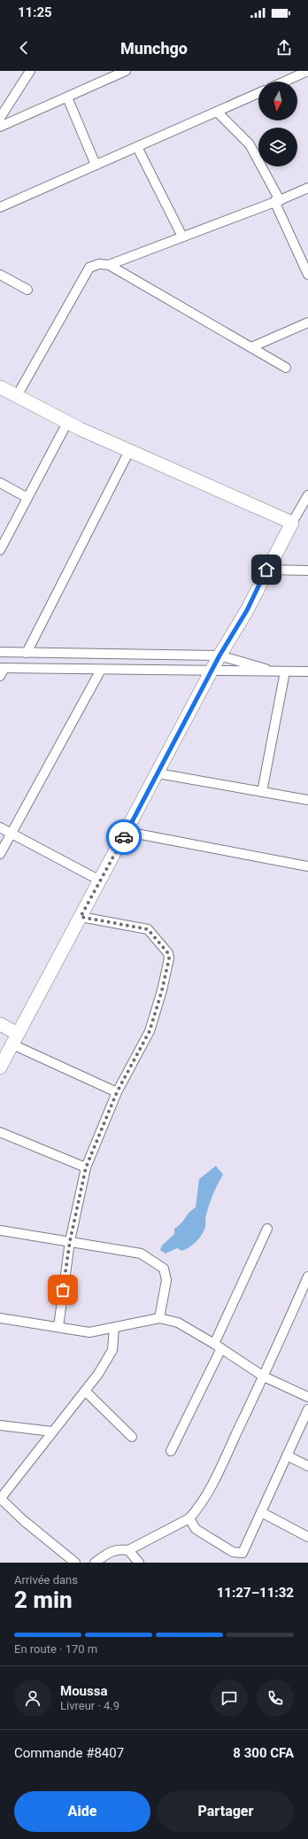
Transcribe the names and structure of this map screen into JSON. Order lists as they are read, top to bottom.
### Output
{
  "north": "bottom",
  "page": {
    "status": "11:25",
    "header": "Munchgo",
    "heading": ["2 min", "Arrivée dans", "11:27–11:32"],
    "panel": [
      "Moussa",
      "Livreur · 4.9",
      "Commande #8407",
      "8 300 CFA"
    ],
    "bar": "En route · 170 m",
    "buttons": ["Aide", "Partager"]
  }
}
